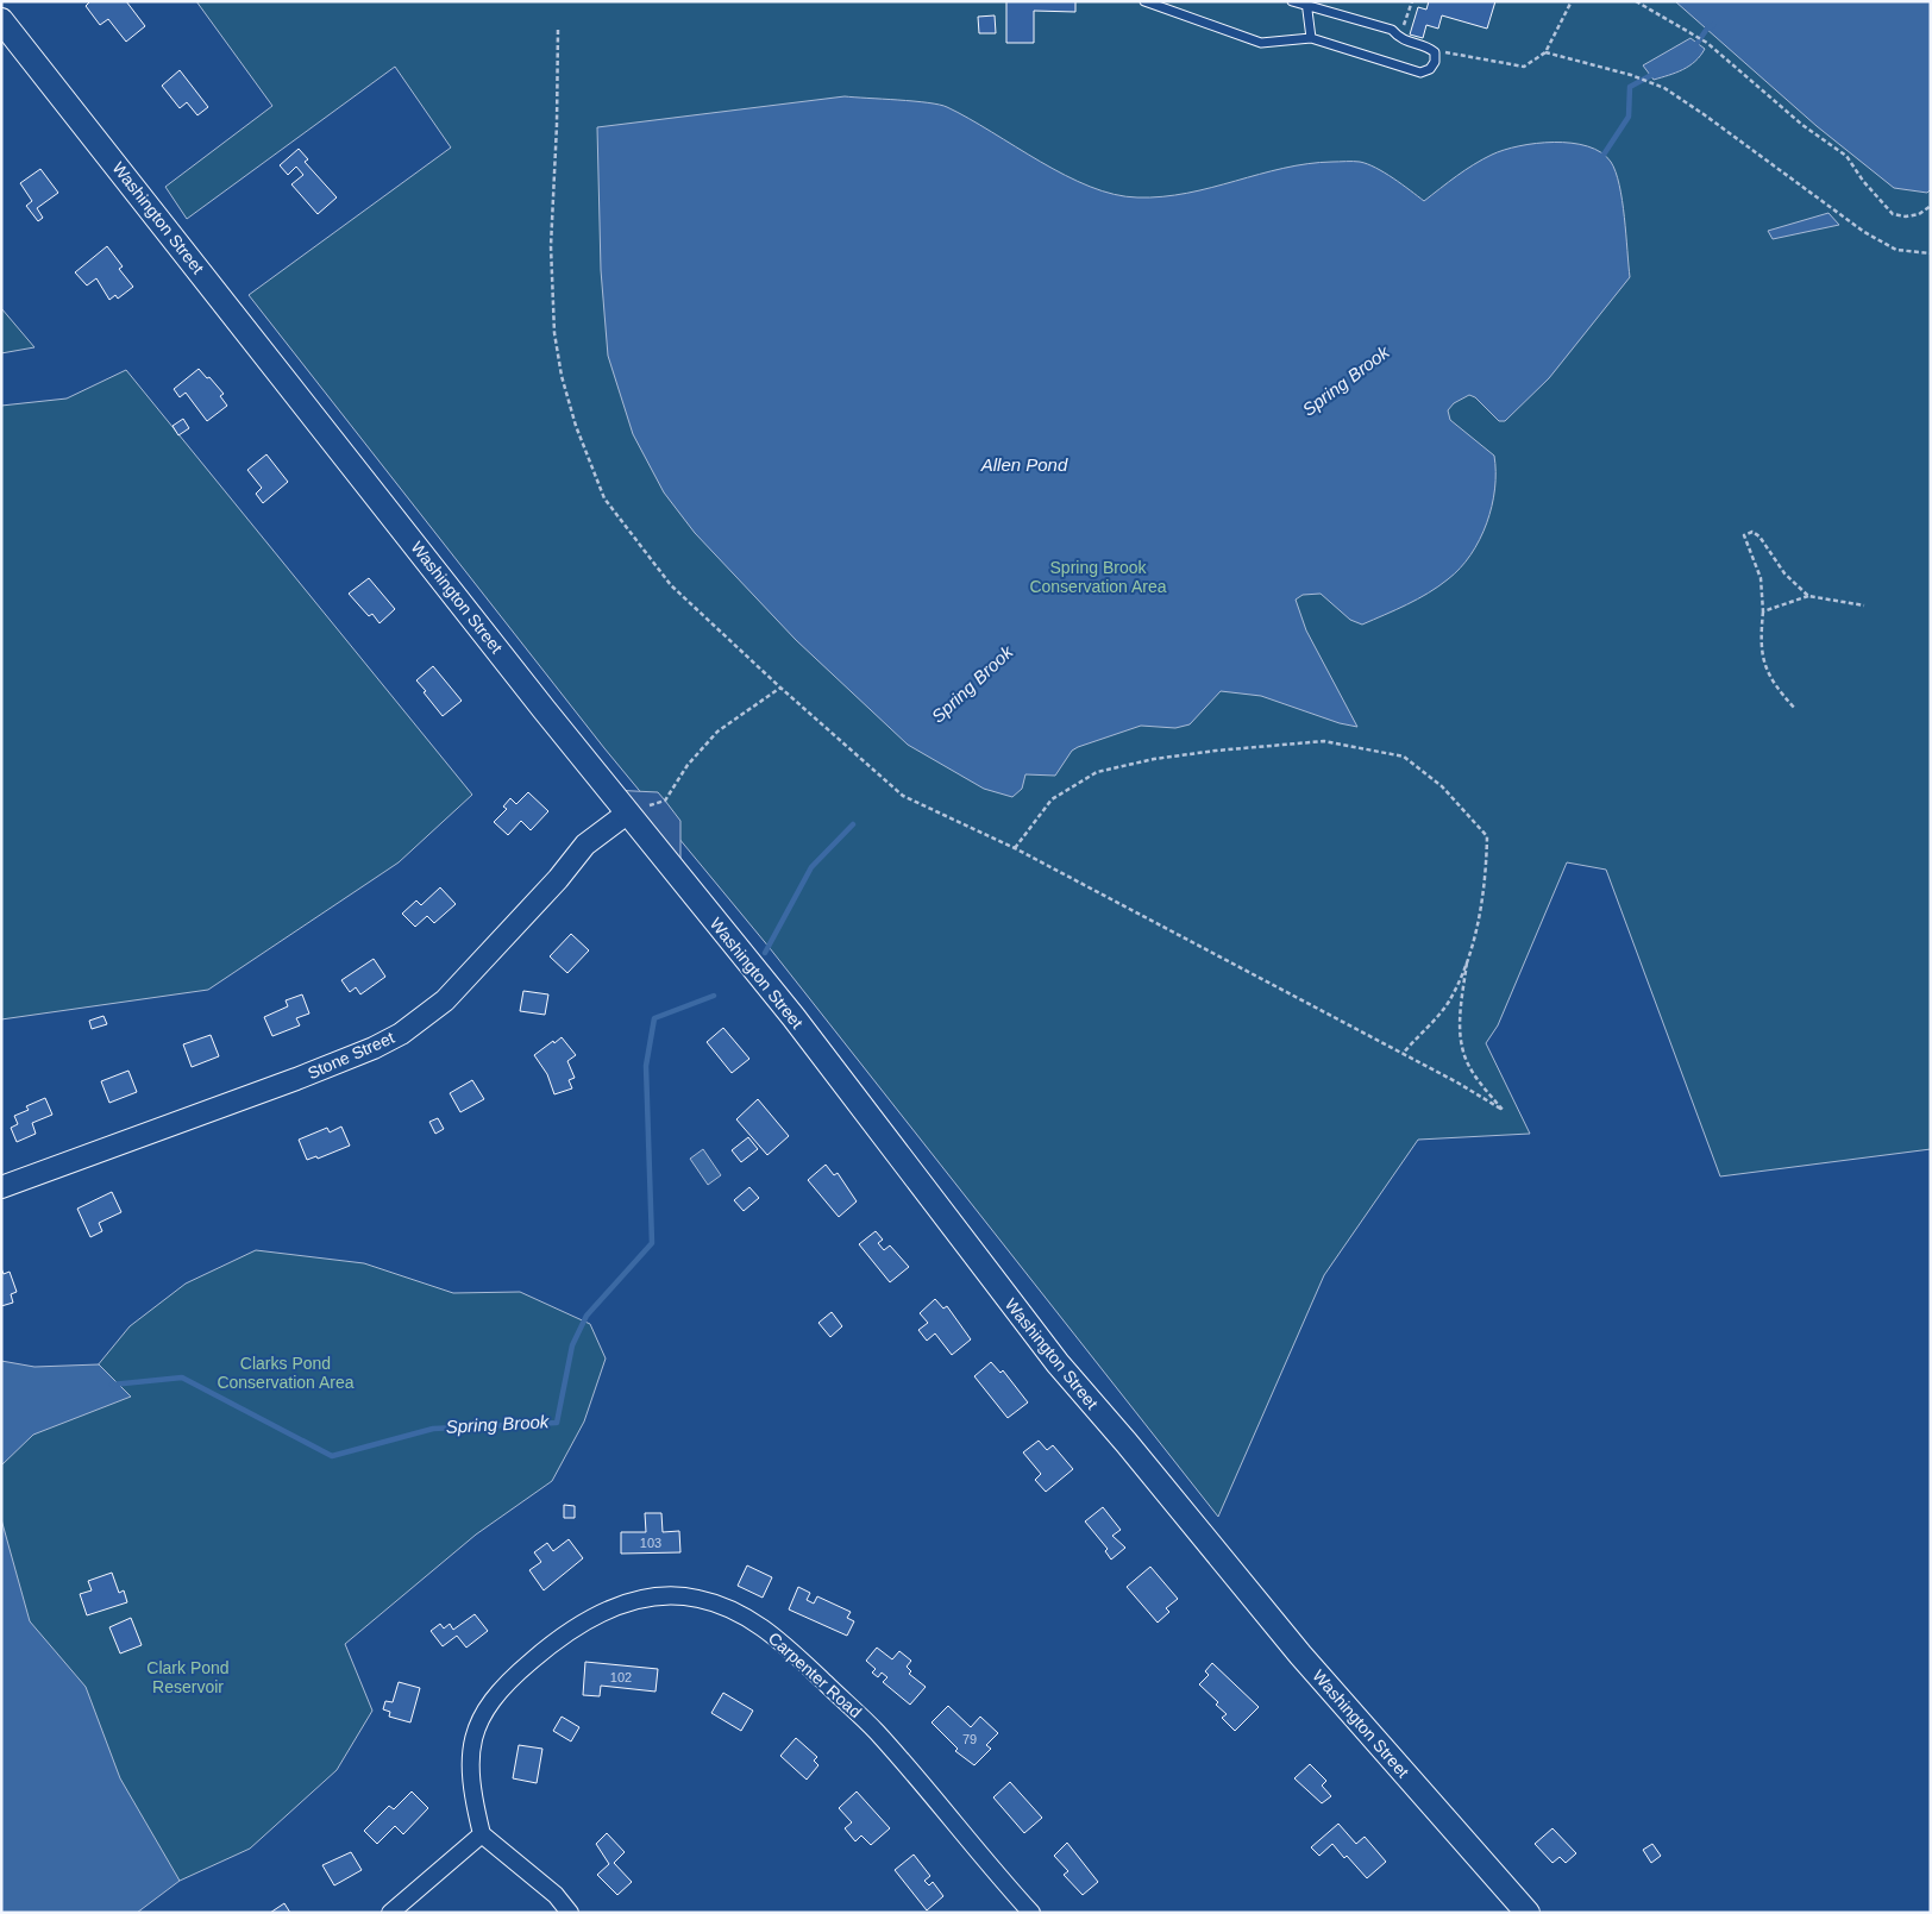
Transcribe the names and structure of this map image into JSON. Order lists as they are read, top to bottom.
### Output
{
  "streets": {
    "main road": ["Washington Street"],
    "street": ["Stone Street", "Carpenter Road"]
  },
  "crossings": [
    ["Washington Street", "Stone Street"]
  ],
  "water": ["Spring Brook", "Allen Pond"],
  "parks": ["Spring Brook Conservation Area", "Clarks Pond Conservation Area", "Clark Pond Reservoir"],
  "house_numbers": ["103", "102", "79"]
}
